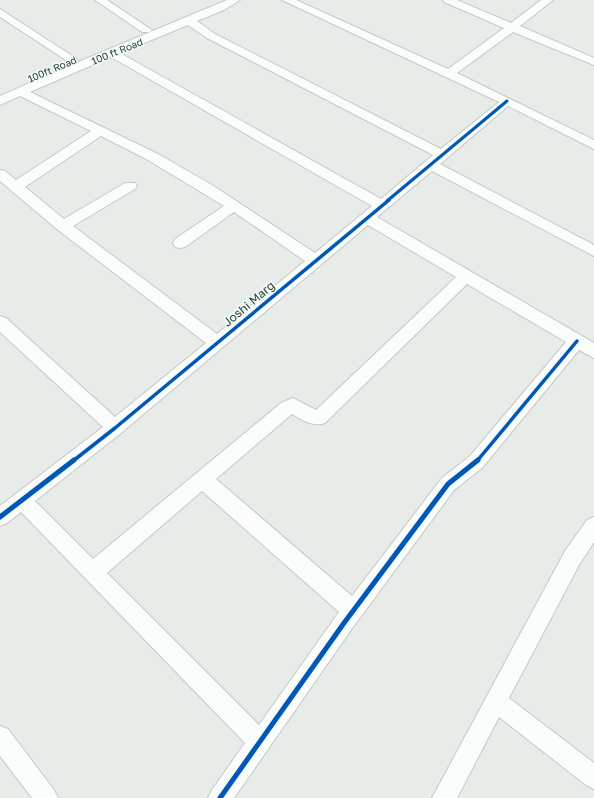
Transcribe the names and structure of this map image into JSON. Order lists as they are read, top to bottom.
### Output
{
  "streets": {
    "street": ["100 ft Road", "100ft Road", "Joshi Marg"]
  }
}
